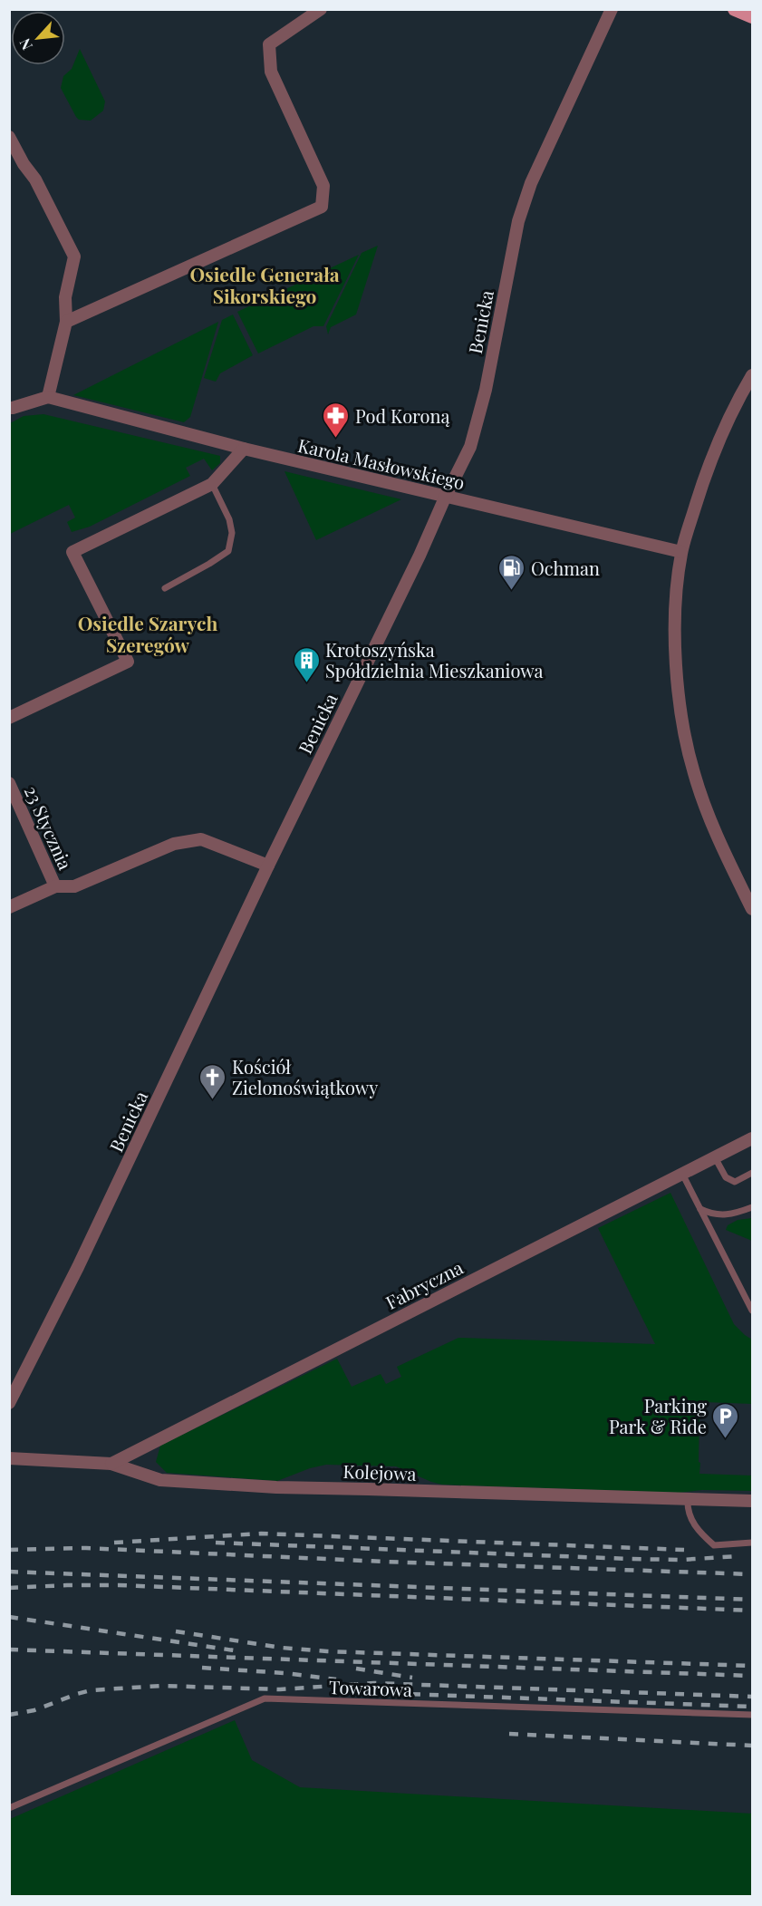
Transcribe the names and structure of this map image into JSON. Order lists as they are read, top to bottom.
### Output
{
  "streets": {
    "street": [
      "Benicka",
      "Karola Masłowskiego",
      "23 Stycznia",
      "Fabryczna",
      "Kolejowa"
    ],
    "lane": ["Towarowa"]
  },
  "crossings": [
    ["Benicka", "Karola Masłowskiego"],
    ["Fabryczna", "Kolejowa"]
  ],
  "districts": ["Osiedle Generała Sikorskiego", "Osiedle Szarych Szeregów"],
  "places": {
    "pharmacy": ["Pod Koroną"],
    "fuel station": ["Ochman"],
    "building": ["Krotoszyńska Spółdzielnia Mieszkaniowa"],
    "church": ["Kościół Zielonoświątkowy"],
    "parking": ["Parking Park & Ride"]
  },
  "north": "bottom left"
}
